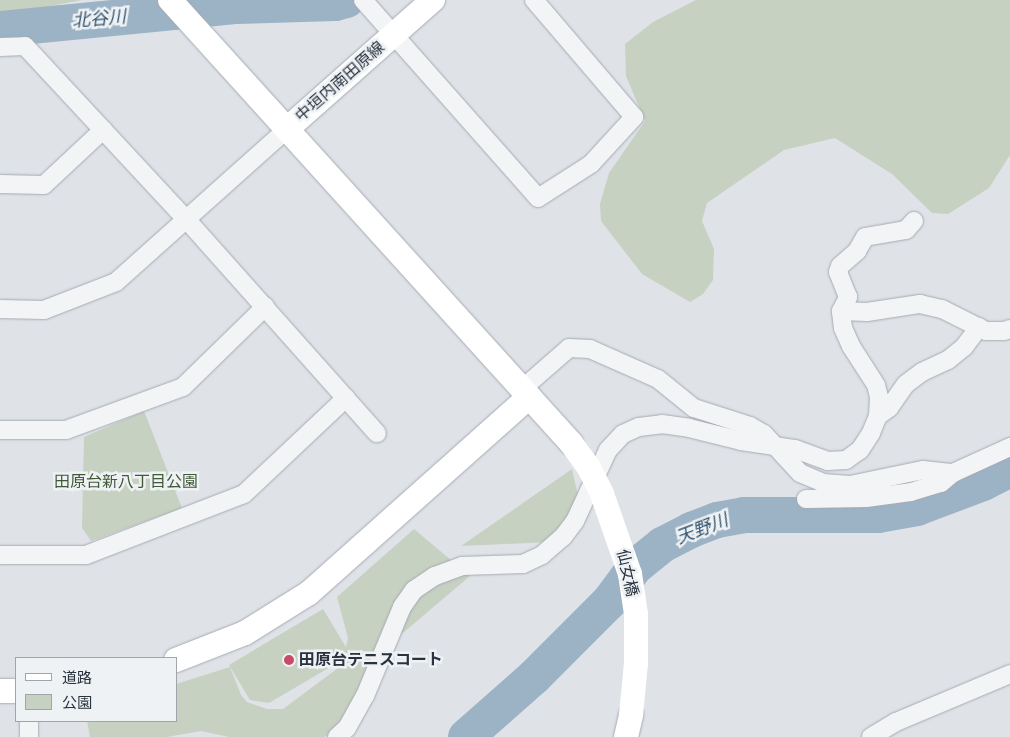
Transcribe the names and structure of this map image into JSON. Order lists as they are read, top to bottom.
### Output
{
  "streets": {
    "street": ["中垣内南田原線", "仙女橋"]
  },
  "crossings": [
    ["中垣内南田原線", "仙女橋"]
  ],
  "water": ["北谷川", "天野川"],
  "parks": ["田原台新八丁目公園"],
  "places": ["田原台テニスコート"],
  "legend": ["道路", "公園"]
}
